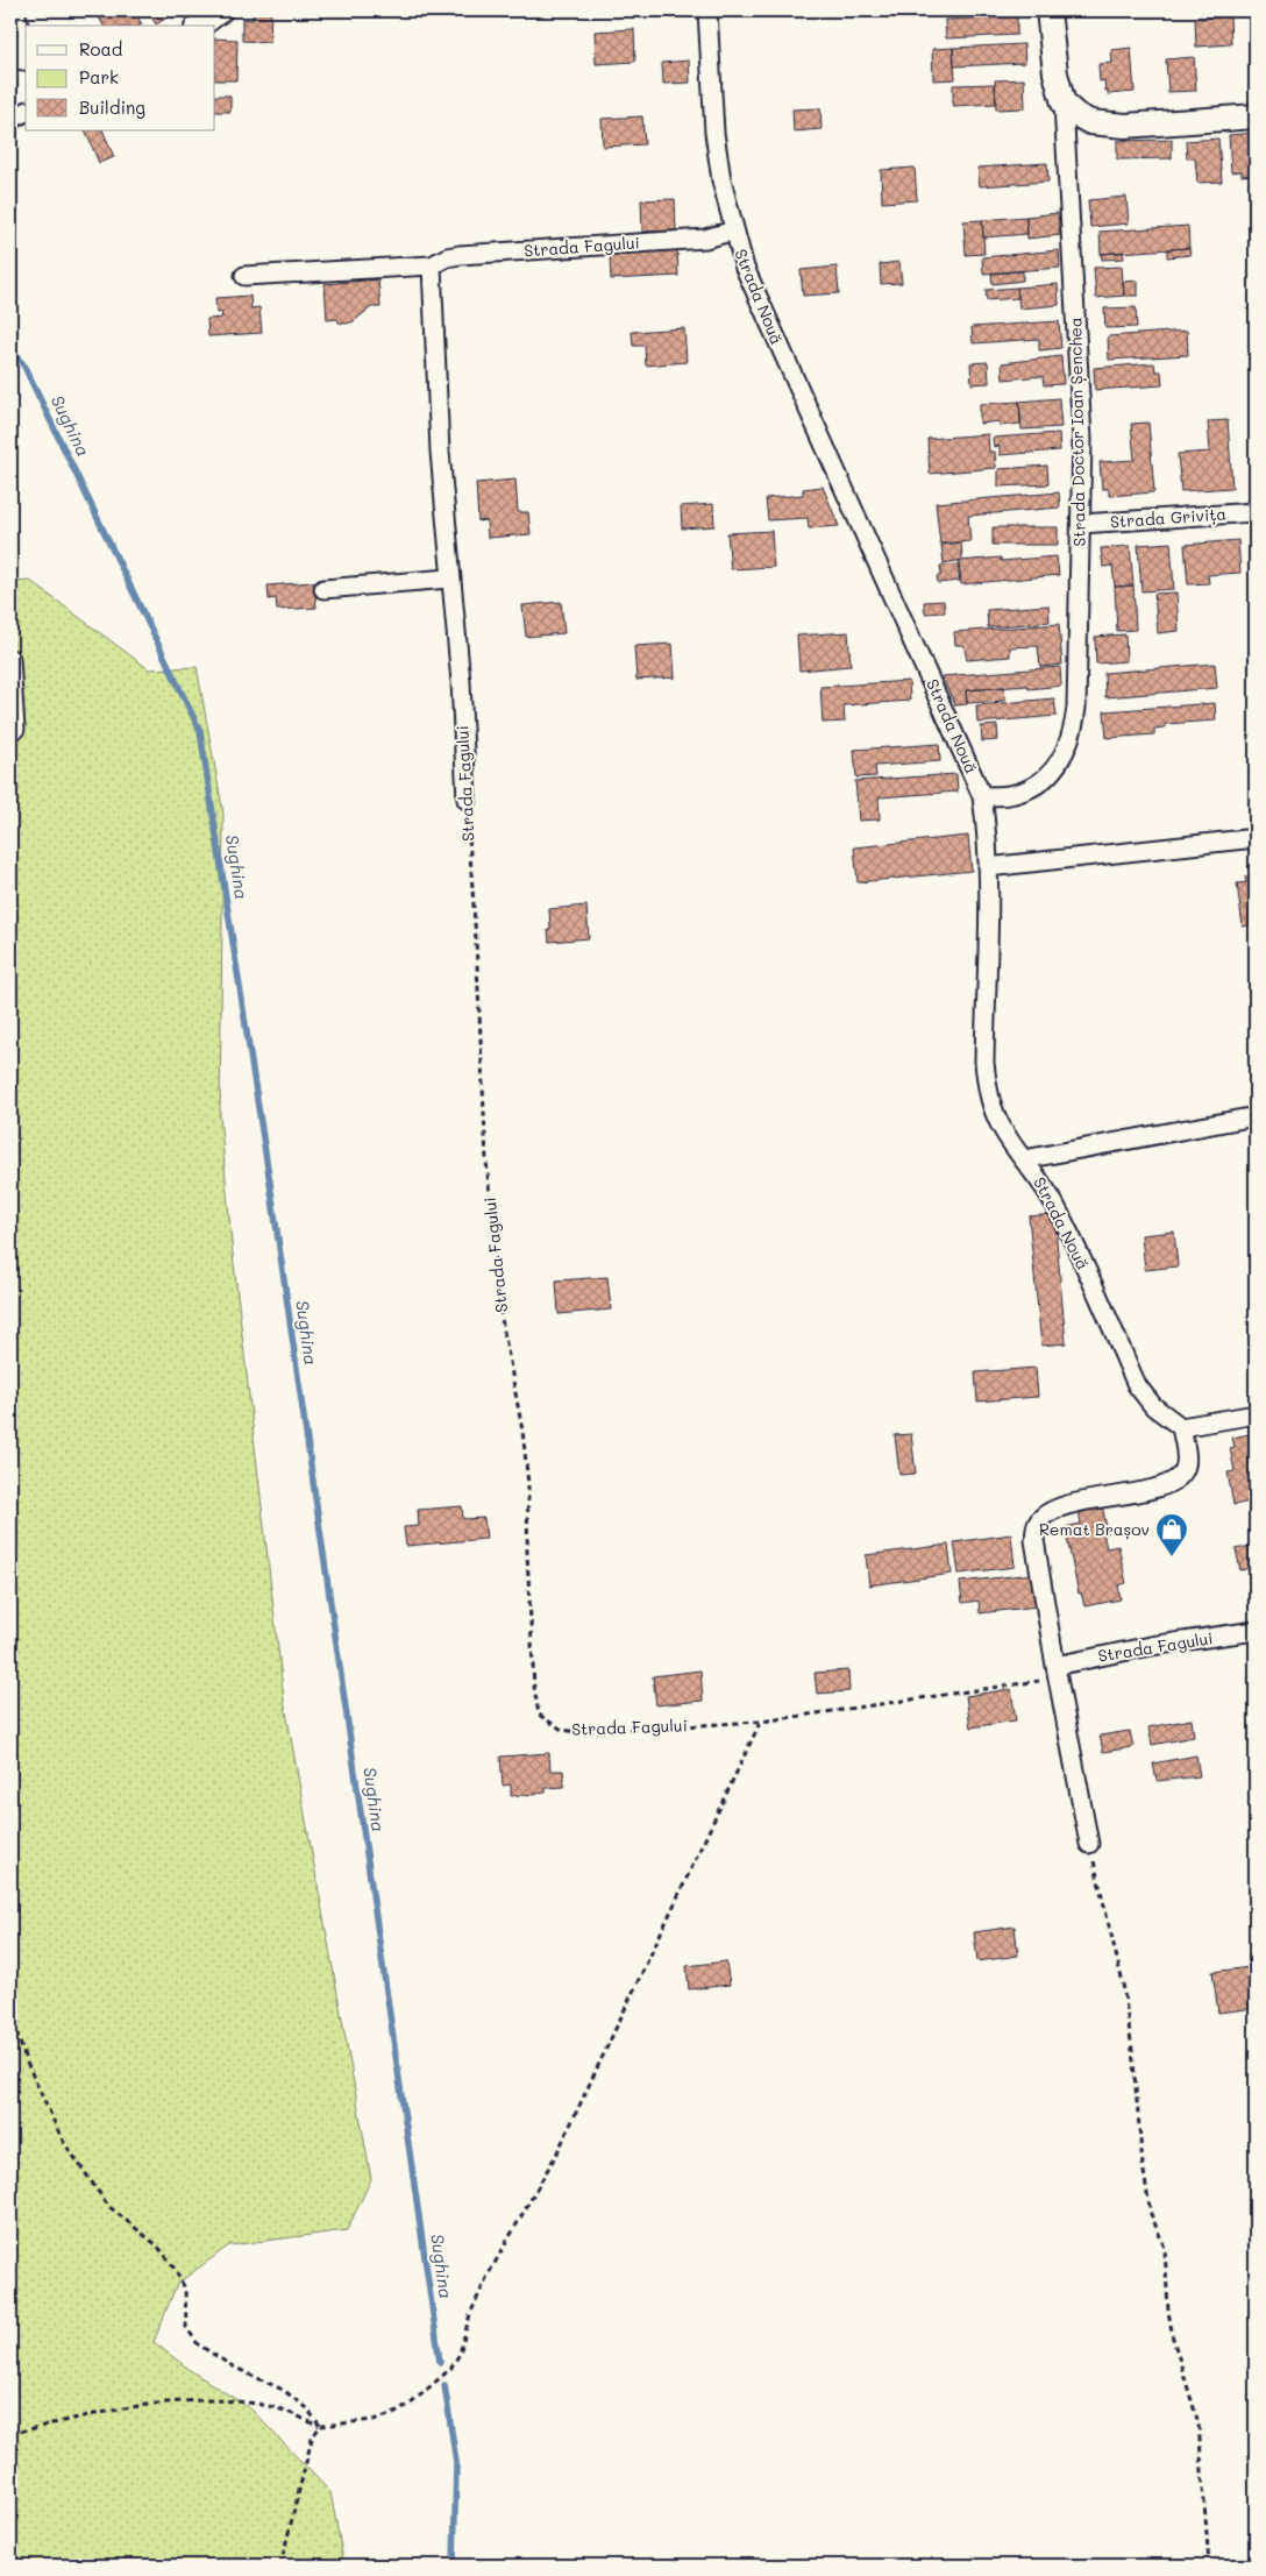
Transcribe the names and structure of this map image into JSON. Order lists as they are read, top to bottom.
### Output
{
  "streets": {
    "main road": ["Strada Doctor Ioan Șenchea"],
    "street": ["Strada Fagului", "Strada Nouă", "Strada Grivița"]
  },
  "crossings": [
    ["Strada Fagului", "Strada Nouă"],
    ["Strada Nouă", "Strada Doctor Ioan Șenchea"],
    ["Strada Doctor Ioan Șenchea", "Strada Grivița"]
  ],
  "water": ["Sughina"],
  "places": {
    "shop": ["Remat Brașov"]
  },
  "legend": ["Road", "Park", "Building"]
}
